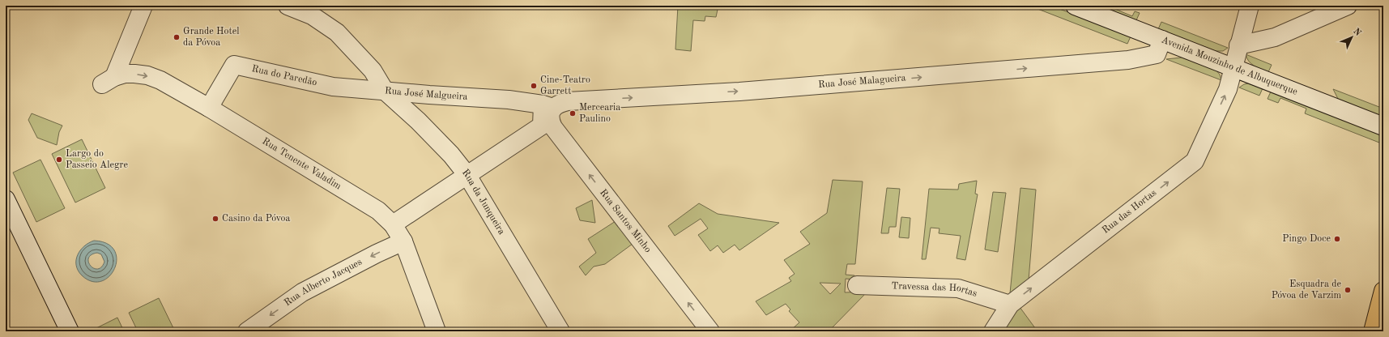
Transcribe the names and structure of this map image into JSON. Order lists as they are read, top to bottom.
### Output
{
  "streets": {
    "street": [
      "Avenida Mouzinho de Albuquerque",
      "Rua do Paredão",
      "Rua José Malagueira",
      "Rua José Malgueira",
      "Rua Tenente Valadim",
      "Rua da Junqueira",
      "Rua das Hortas",
      "Rua Santos Minho",
      "Rua Alberto Jacques",
      "Travessa das Hortas"
    ]
  },
  "crossings": [
    ["Avenida Mouzinho de Albuquerque", "Rua José Malagueira"],
    ["Avenida Mouzinho de Albuquerque", "Rua das Hortas"],
    ["Rua do Paredão", "Rua José Malgueira"],
    ["Rua do Paredão", "Rua Tenente Valadim"],
    ["Rua do Paredão", "Rua da Junqueira"],
    ["Rua José Malagueira", "Rua José Malgueira"],
    ["Rua José Malagueira", "Rua Santos Minho"],
    ["Rua José Malgueira", "Rua da Junqueira"],
    ["Rua José Malgueira", "Rua Santos Minho"],
    ["Rua Tenente Valadim", "Rua Alberto Jacques"],
    ["Rua das Hortas", "Travessa das Hortas"]
  ],
  "one_way": [
    "Rua José Malagueira",
    "Rua das Hortas",
    "Rua Santos Minho",
    "Rua Alberto Jacques"
  ],
  "places": [
    "Grande Hotel da Póvoa",
    "Cine-Teatro Garrett",
    "Mercearia Paulino",
    "Largo do Passeio Alegre",
    "Casino da Póvoa",
    "Pingo Doce",
    "Esquadra de Póvoa de Varzim"
  ],
  "north": "top right"
}
